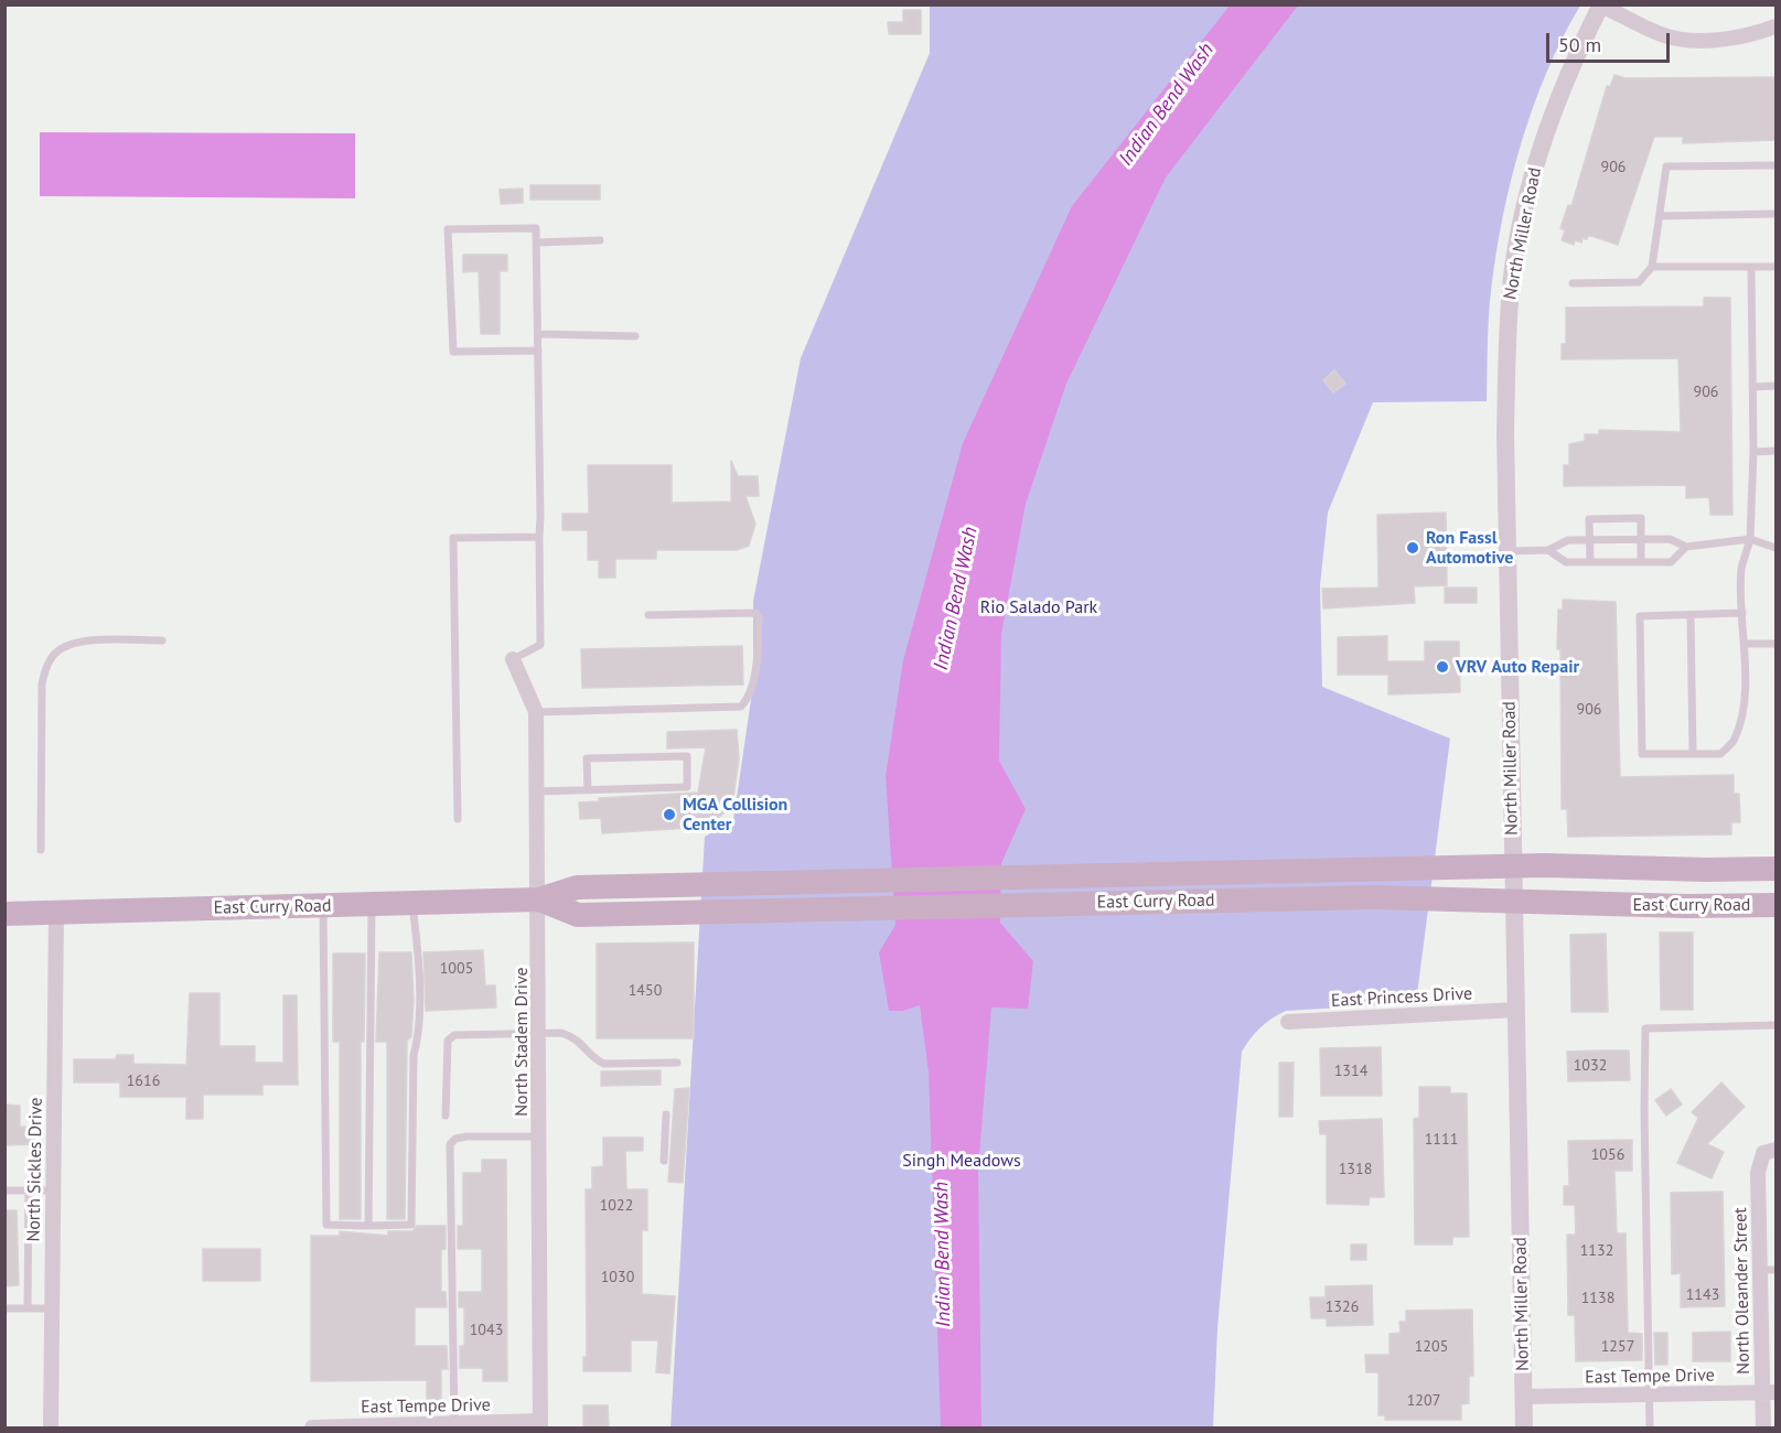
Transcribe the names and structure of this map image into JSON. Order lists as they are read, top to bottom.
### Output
{
  "streets": {
    "main road": ["East Curry Road"],
    "street": [
      "North Miller Road",
      "East Princess Drive",
      "North Stadem Drive",
      "North Sickles Drive",
      "North Oleander Street",
      "East Tempe Drive"
    ]
  },
  "crossings": [
    ["North Miller Road", "East Curry Road"],
    ["North Miller Road", "East Princess Drive"],
    ["North Miller Road", "East Tempe Drive"],
    ["East Curry Road", "North Stadem Drive"],
    ["East Curry Road", "North Sickles Drive"],
    ["North Stadem Drive", "East Tempe Drive"],
    ["North Oleander Street", "East Tempe Drive"]
  ],
  "water": ["Indian Bend Wash"],
  "parks": ["Rio Salado Park", "Singh Meadows"],
  "places": ["Ron Fassl Automotive", "VRV Auto Repair", "MGA Collision Center"],
  "house_numbers": [
    "906",
    "906",
    "906",
    "1005",
    "1450",
    "1032",
    "1314",
    "1616",
    "1111",
    "1056",
    "1318",
    "1022",
    "1132",
    "1030",
    "1143",
    "1138",
    "1326",
    "1043",
    "1205",
    "1257",
    "1207"
  ],
  "scale_bar": "50 m"
}
